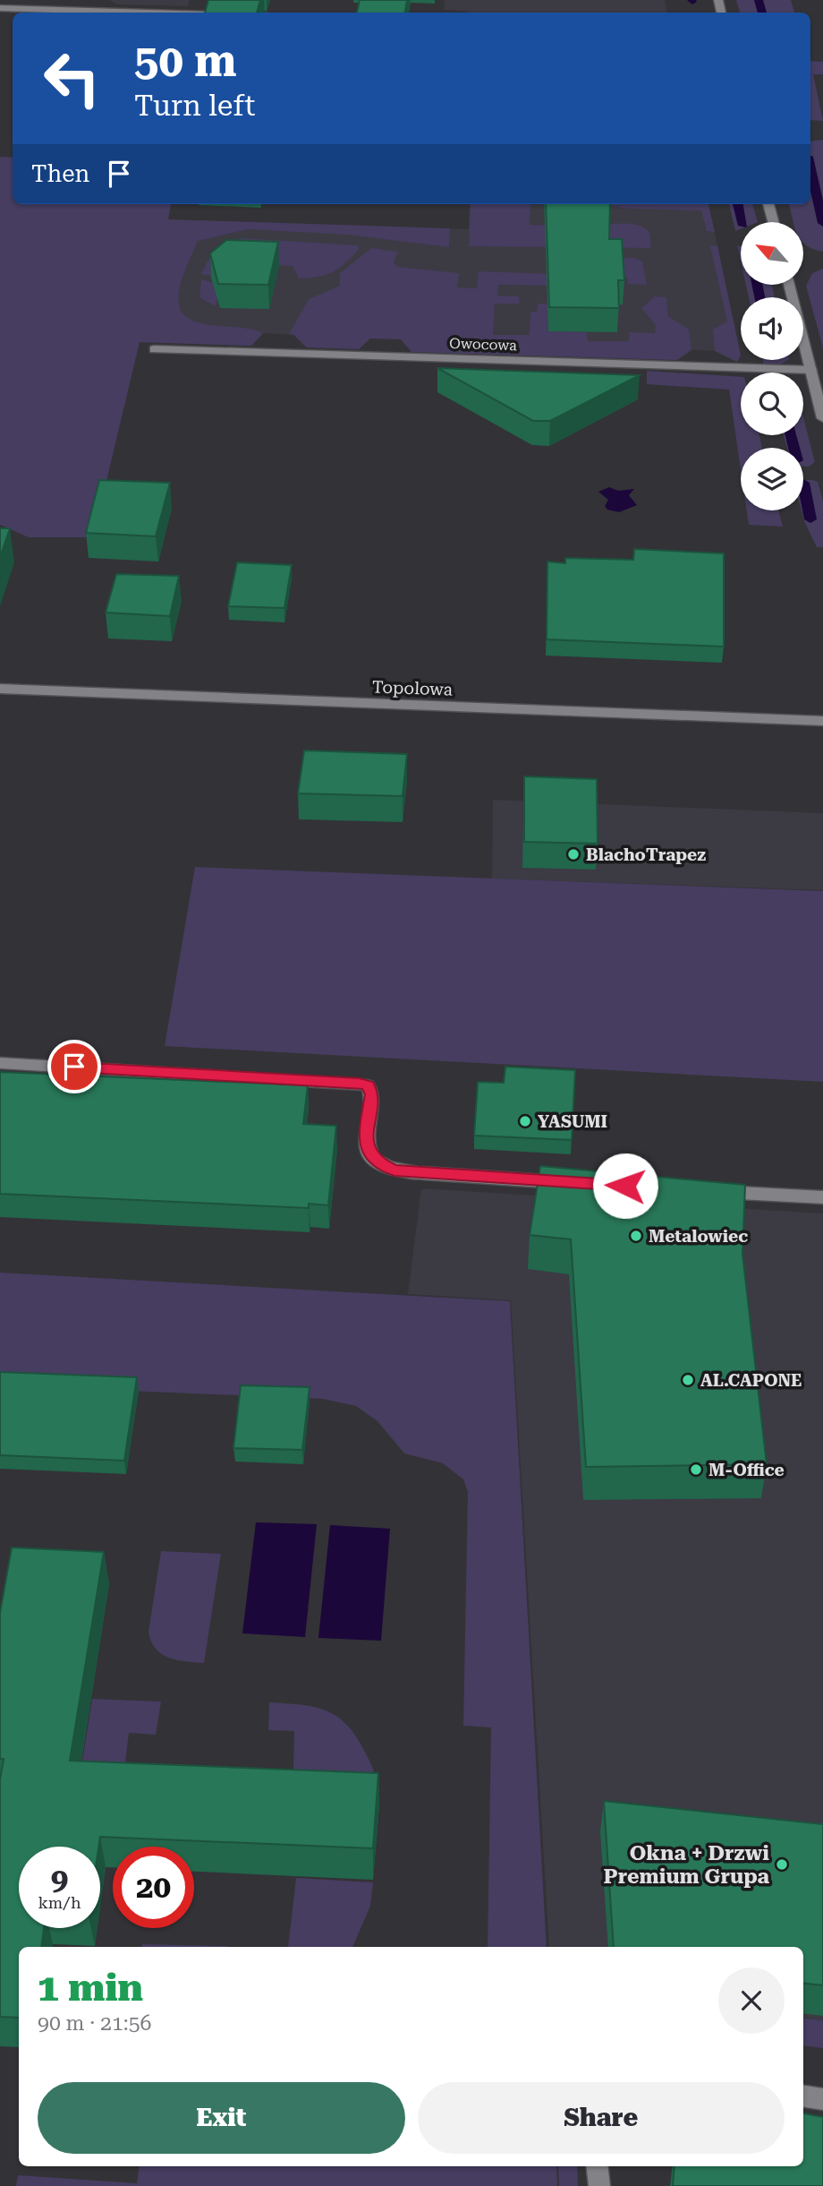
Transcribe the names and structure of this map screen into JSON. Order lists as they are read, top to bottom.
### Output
{
  "streets": {
    "street": ["Owocowa", "Topolowa"]
  },
  "places": [
    "BlachoTrapez",
    "YASUMI",
    "Metalowiec",
    "AL.CAPONE",
    "M-Office",
    "Okna + Drzwi Premium Grupa"
  ],
  "north": "top left",
  "page": {
    "turn": ["50 m", "Turn left"],
    "then": "Then",
    "speed": "9 km/h",
    "limit": "20",
    "heading": ["1 min", "90 m · 21:56"],
    "buttons": ["Exit", "Share"]
  }
}
